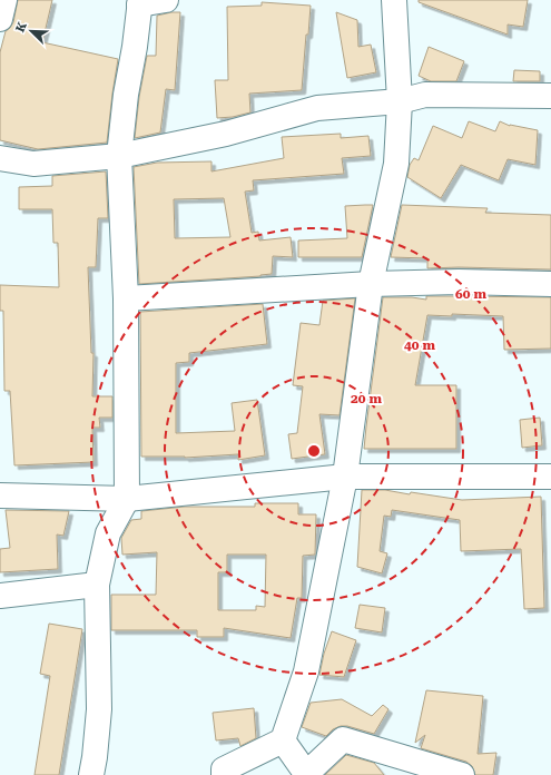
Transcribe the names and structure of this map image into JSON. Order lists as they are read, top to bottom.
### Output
{
  "north": "top left",
  "rings": ["60 m", "40 m", "20 m"]
}
